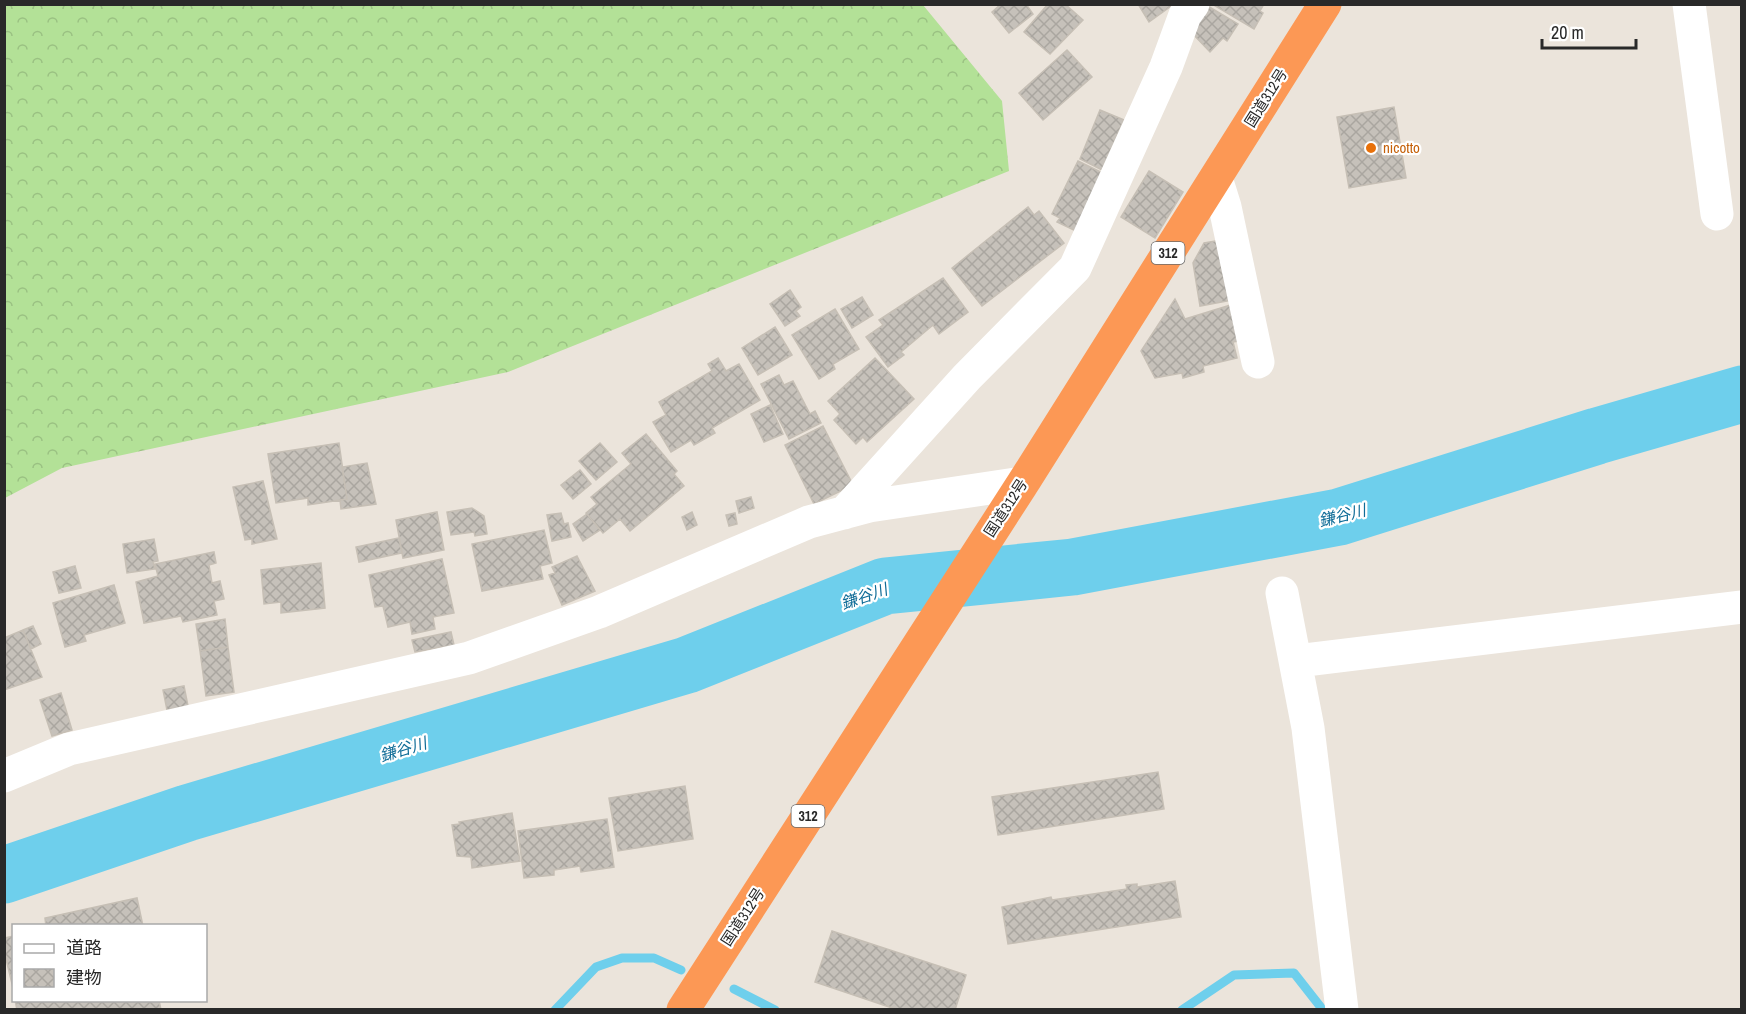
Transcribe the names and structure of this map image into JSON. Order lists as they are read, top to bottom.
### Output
{
  "streets": {
    "highway": ["国道312号", "312"]
  },
  "water": ["鎌谷川"],
  "places": ["nicotto"],
  "legend": ["道路", "建物"],
  "scale_bar": "20 m"
}
